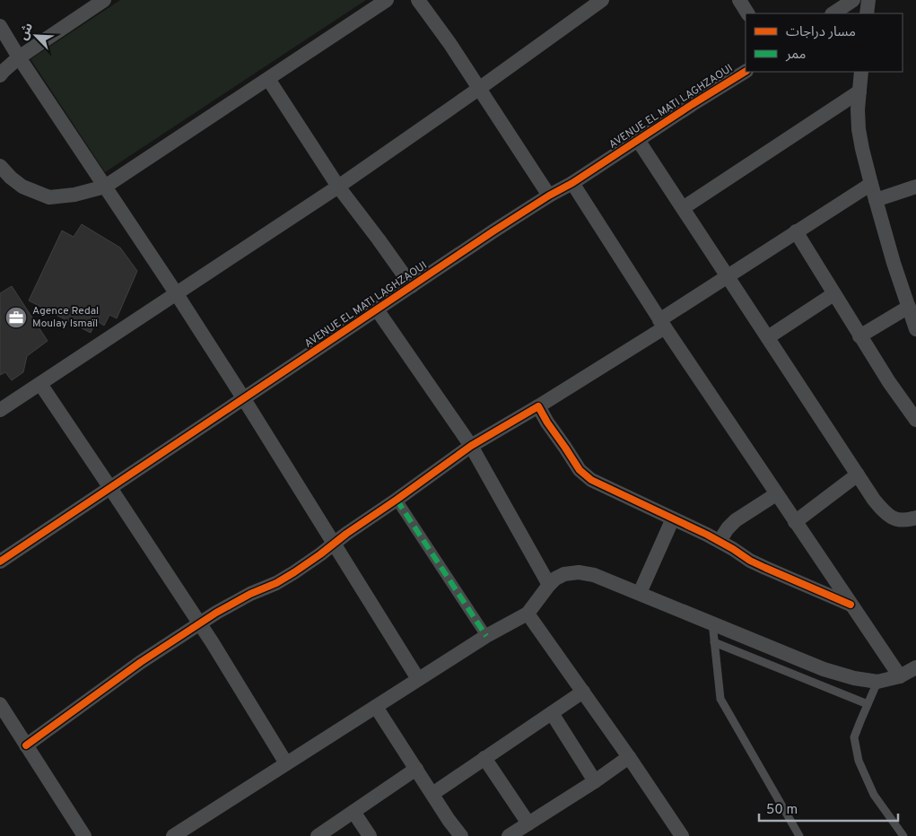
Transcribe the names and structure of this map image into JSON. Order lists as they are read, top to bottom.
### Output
{
  "streets": {
    "street": ["AVENUE EL MATI LAGHZAOUI"]
  },
  "places": {
    "office": ["Agence Redal Moulay Ismaïl"]
  },
  "legend": ["مسار دراجات", "ممر"],
  "scale_bar": "50 m",
  "north": "top left"
}
